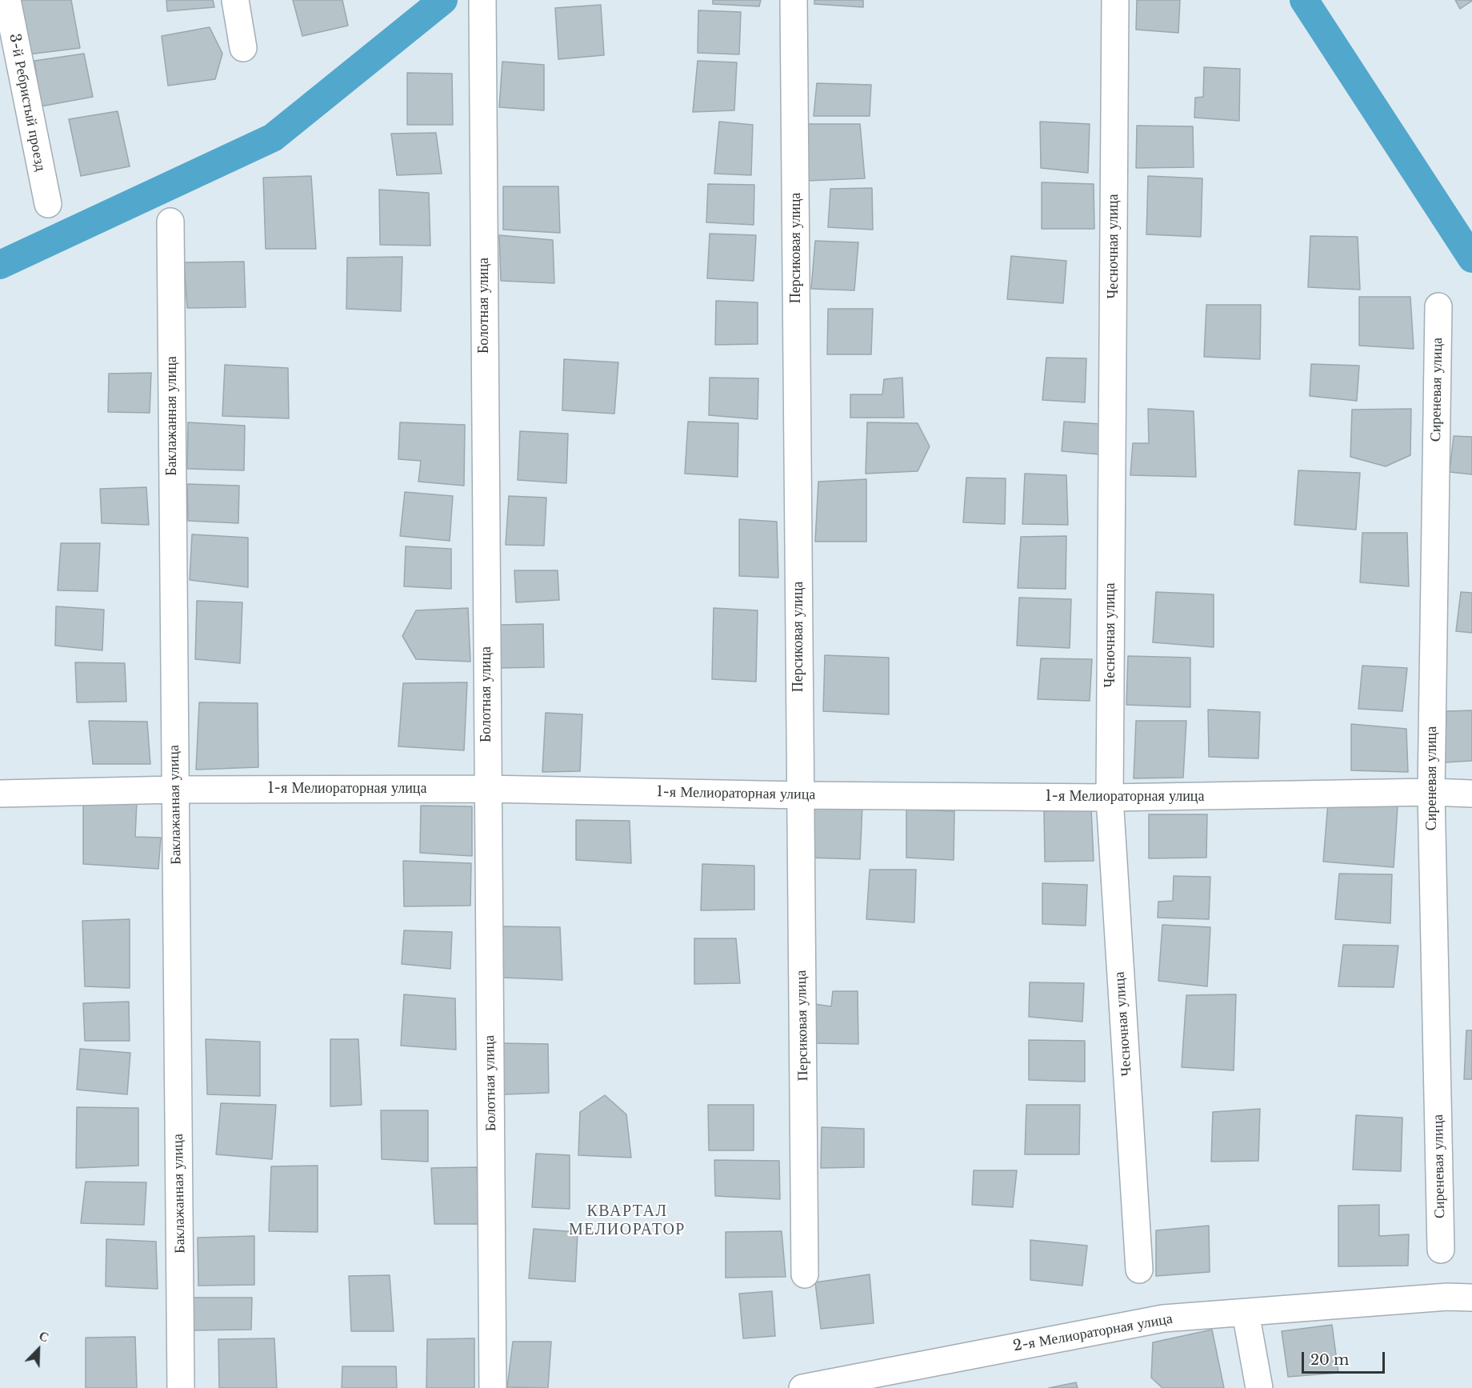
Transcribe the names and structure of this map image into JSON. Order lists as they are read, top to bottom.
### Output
{
  "streets": {
    "street": [
      "3-й Ребристый проезд",
      "Чесночная улица",
      "Персиковая улица",
      "Болотная улица",
      "Сиреневая улица",
      "Баклажанная улица",
      "1-я Мелиораторная улица",
      "2-я Мелиораторная улица"
    ]
  },
  "crossings": [
    ["Чесночная улица", "1-я Мелиораторная улица"],
    ["Персиковая улица", "1-я Мелиораторная улица"],
    ["Болотная улица", "1-я Мелиораторная улица"],
    ["Сиреневая улица", "1-я Мелиораторная улица"],
    ["Баклажанная улица", "1-я Мелиораторная улица"]
  ],
  "districts": ["КВАРТАЛ МЕЛИОРАТОР"],
  "scale_bar": "20 m",
  "north": "top right"
}
